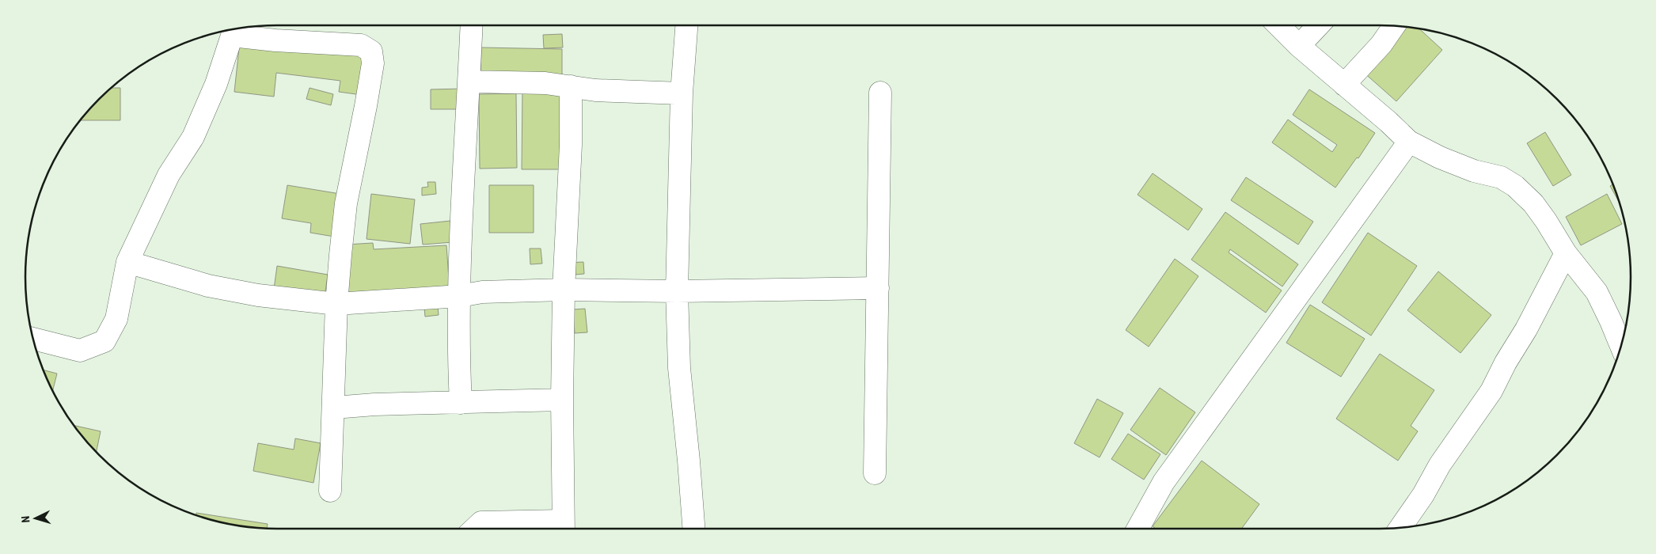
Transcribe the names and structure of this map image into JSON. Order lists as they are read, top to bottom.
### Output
{
  "north": "left"
}
